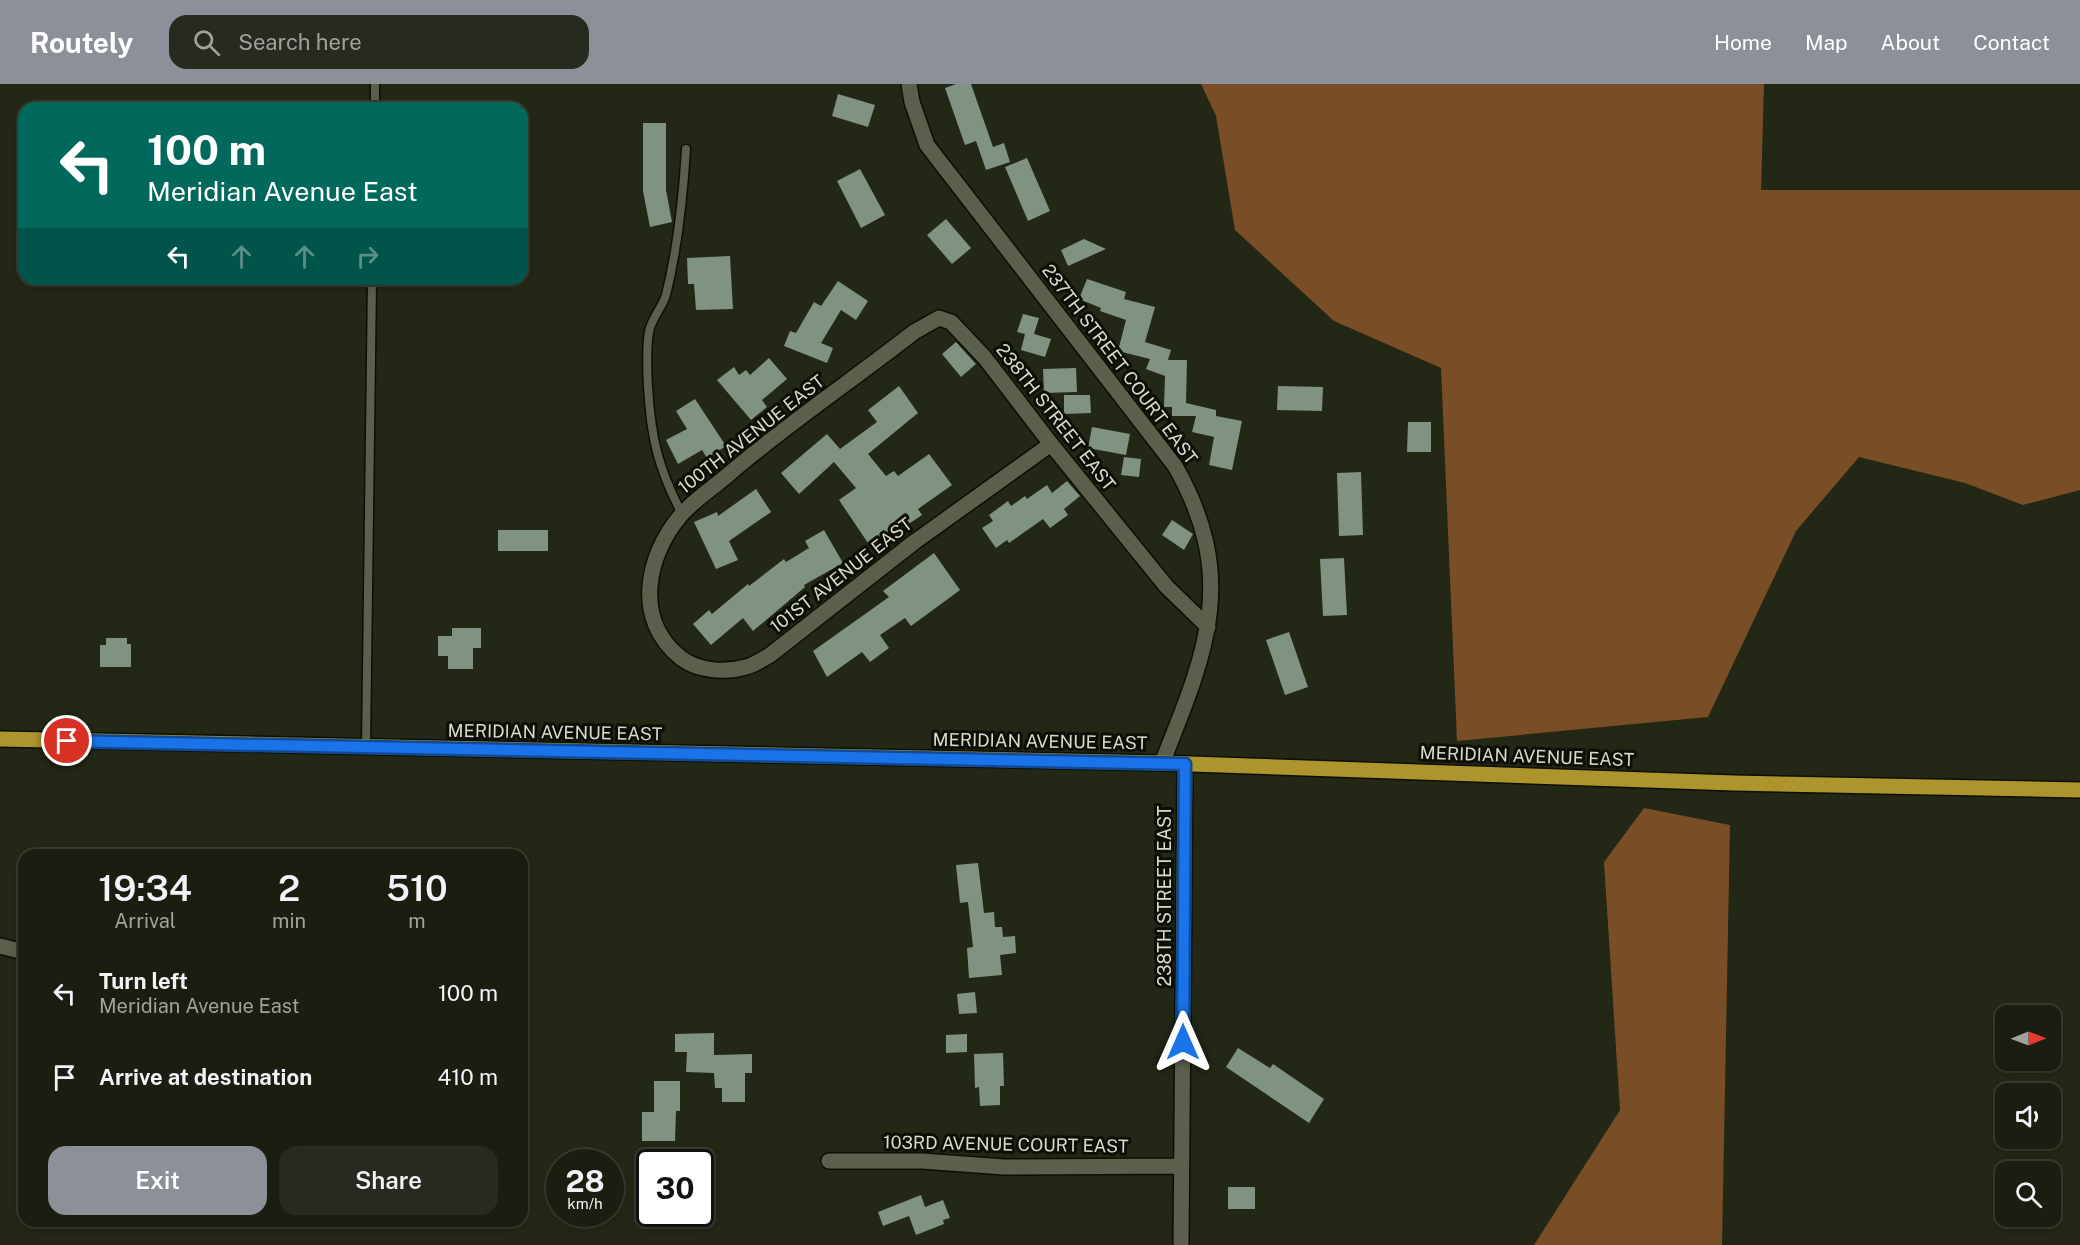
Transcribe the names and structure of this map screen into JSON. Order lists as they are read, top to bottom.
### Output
{
  "streets": {
    "main road": ["MERIDIAN AVENUE EAST"],
    "street": [
      "237TH STREET COURT EAST",
      "238TH STREET EAST",
      "100TH AVENUE EAST",
      "101ST AVENUE EAST",
      "103RD AVENUE COURT EAST"
    ]
  },
  "crossings": [
    ["237TH STREET COURT EAST", "238TH STREET EAST"],
    ["237TH STREET COURT EAST", "MERIDIAN AVENUE EAST"],
    ["238TH STREET EAST", "100TH AVENUE EAST"],
    ["238TH STREET EAST", "101ST AVENUE EAST"],
    ["238TH STREET EAST", "MERIDIAN AVENUE EAST"],
    ["238TH STREET EAST", "103RD AVENUE COURT EAST"],
    ["100TH AVENUE EAST", "101ST AVENUE EAST"]
  ],
  "north": "right",
  "page": {
    "header": "Routely",
    "search": "Search here",
    "nav": [
      "Home",
      "Map",
      "About",
      "Contact"
    ],
    "turn": ["100 m", "Meridian Avenue East"],
    "eta": [
      "19:34",
      "Arrival",
      "2",
      "min",
      "510",
      "m"
    ],
    "list": [
      {
        "name": "Turn left",
        "note": "Meridian Avenue East",
        "value": "100 m"
      },
      {
        "name": "Arrive at destination",
        "value": "410 m"
      }
    ],
    "buttons": ["Exit", "Share"],
    "speed": "28 km/h",
    "limit": "30"
  }
}
